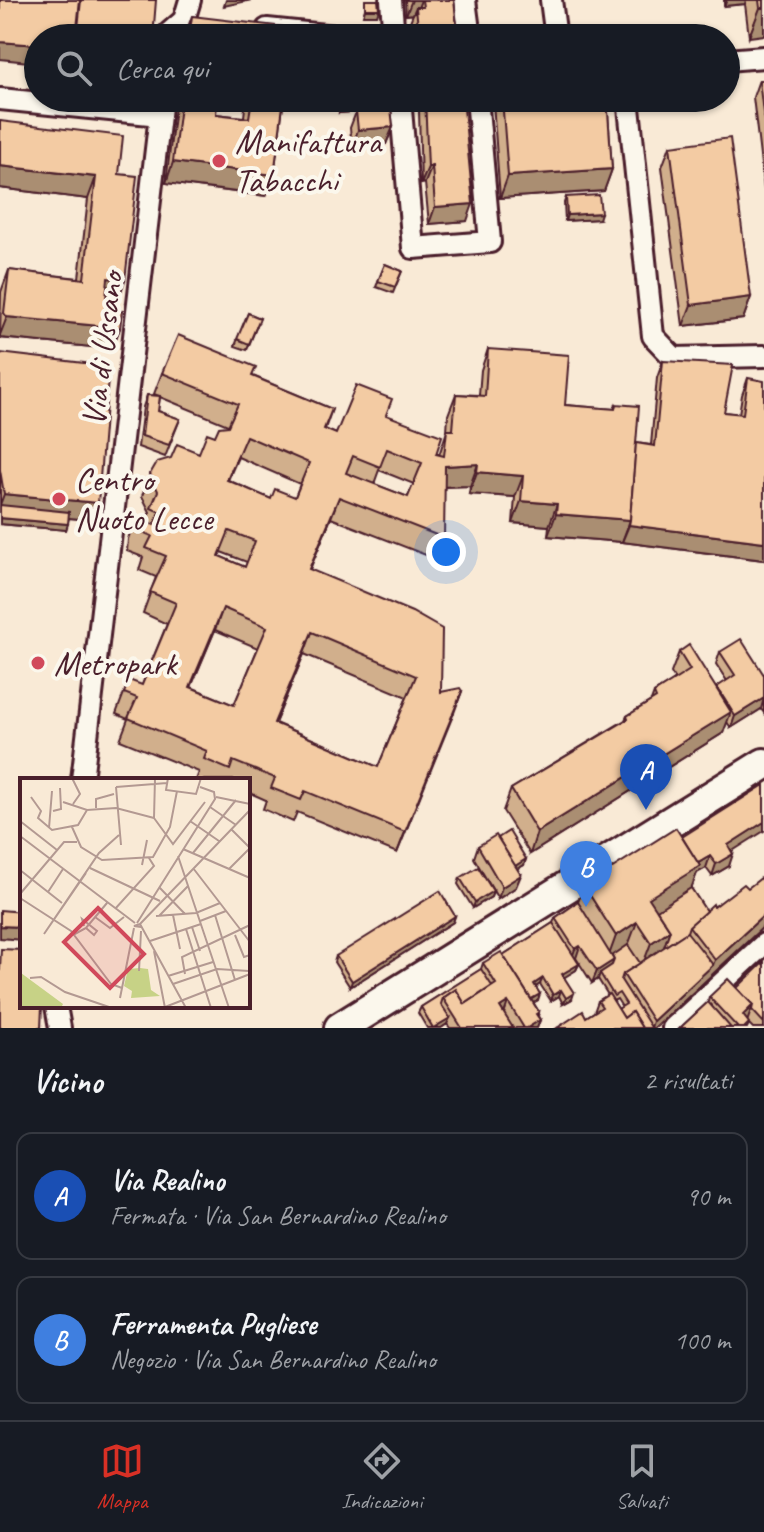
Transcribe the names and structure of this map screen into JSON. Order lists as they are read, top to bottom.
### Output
{
  "streets": {
    "street": ["Via di Ussano"]
  },
  "places": ["Manifattura Tabacchi", "Centro Nuoto Lecce", "Metropark"],
  "page": {
    "search": "Cerca qui",
    "pins": ["A", "B"],
    "heading": ["Vicino", "2 risultati"],
    "list": [
      {
        "mark": "A",
        "name": "Via Realino",
        "note": "Fermata · Via San Bernardino Realino",
        "value": "90 m"
      },
      {
        "mark": "B",
        "name": "Ferramenta Pugliese",
        "note": "Negozio · Via San Bernardino Realino",
        "value": "100 m"
      }
    ],
    "nav": ["Mappa", "Indicazioni", "Salvati"]
  }
}
